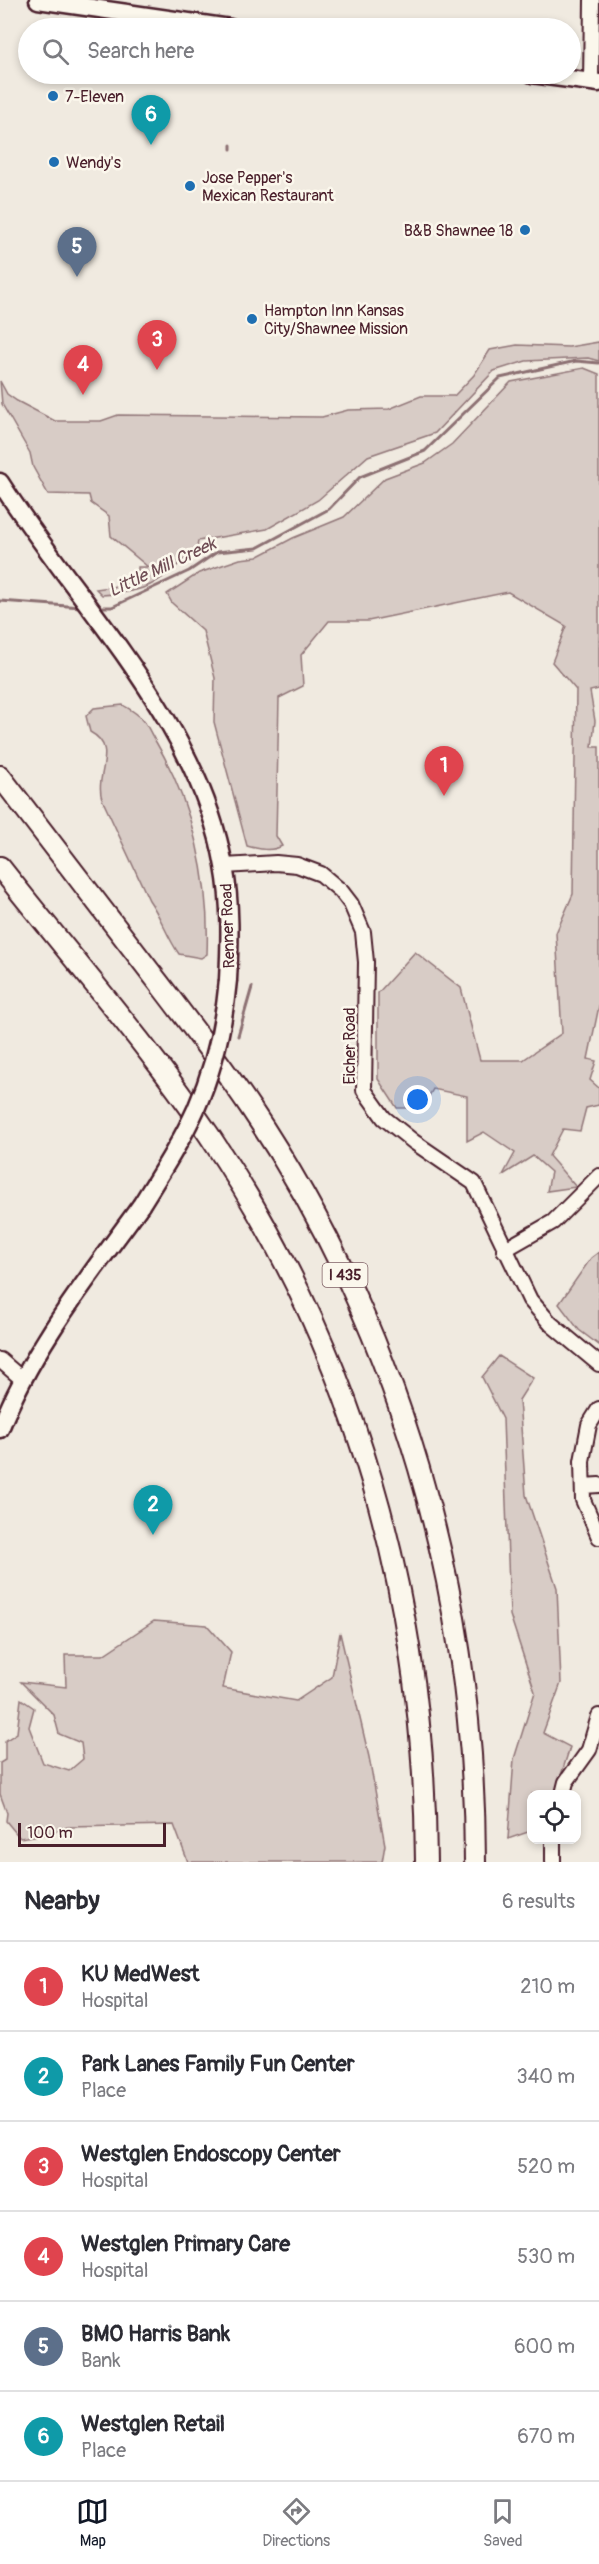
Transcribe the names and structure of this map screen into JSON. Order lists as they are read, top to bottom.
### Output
{
  "streets": {
    "highway": ["I 435"],
    "main road": ["Renner Road"],
    "street": ["Eicher Road"]
  },
  "crossings": [
    ["Renner Road", "Eicher Road"]
  ],
  "water": ["Little Mill Creek"],
  "places": [
    "7-Eleven",
    "Wendy's",
    "Jose Pepper's Mexican Restaurant",
    "B&B Shawnee 18",
    "Hampton Inn Kansas City/Shawnee Mission"
  ],
  "scale_bar": "100 m",
  "page": {
    "search": "Search here",
    "pins": [
      "6",
      "5",
      "3",
      "4",
      "1",
      "2"
    ],
    "scale": "100 m",
    "heading": ["Nearby", "6 results"],
    "list": [
      {
        "mark": "1",
        "name": "KU MedWest",
        "note": "Hospital",
        "value": "210 m"
      },
      {
        "mark": "2",
        "name": "Park Lanes Family Fun Center",
        "note": "Place",
        "value": "340 m"
      },
      {
        "mark": "3",
        "name": "Westglen Endoscopy Center",
        "note": "Hospital",
        "value": "520 m"
      },
      {
        "mark": "4",
        "name": "Westglen Primary Care",
        "note": "Hospital",
        "value": "530 m"
      },
      {
        "mark": "5",
        "name": "BMO Harris Bank",
        "note": "Bank",
        "value": "600 m"
      },
      {
        "mark": "6",
        "name": "Westglen Retail",
        "note": "Place",
        "value": "670 m"
      }
    ],
    "nav": ["Map", "Directions", "Saved"]
  }
}
